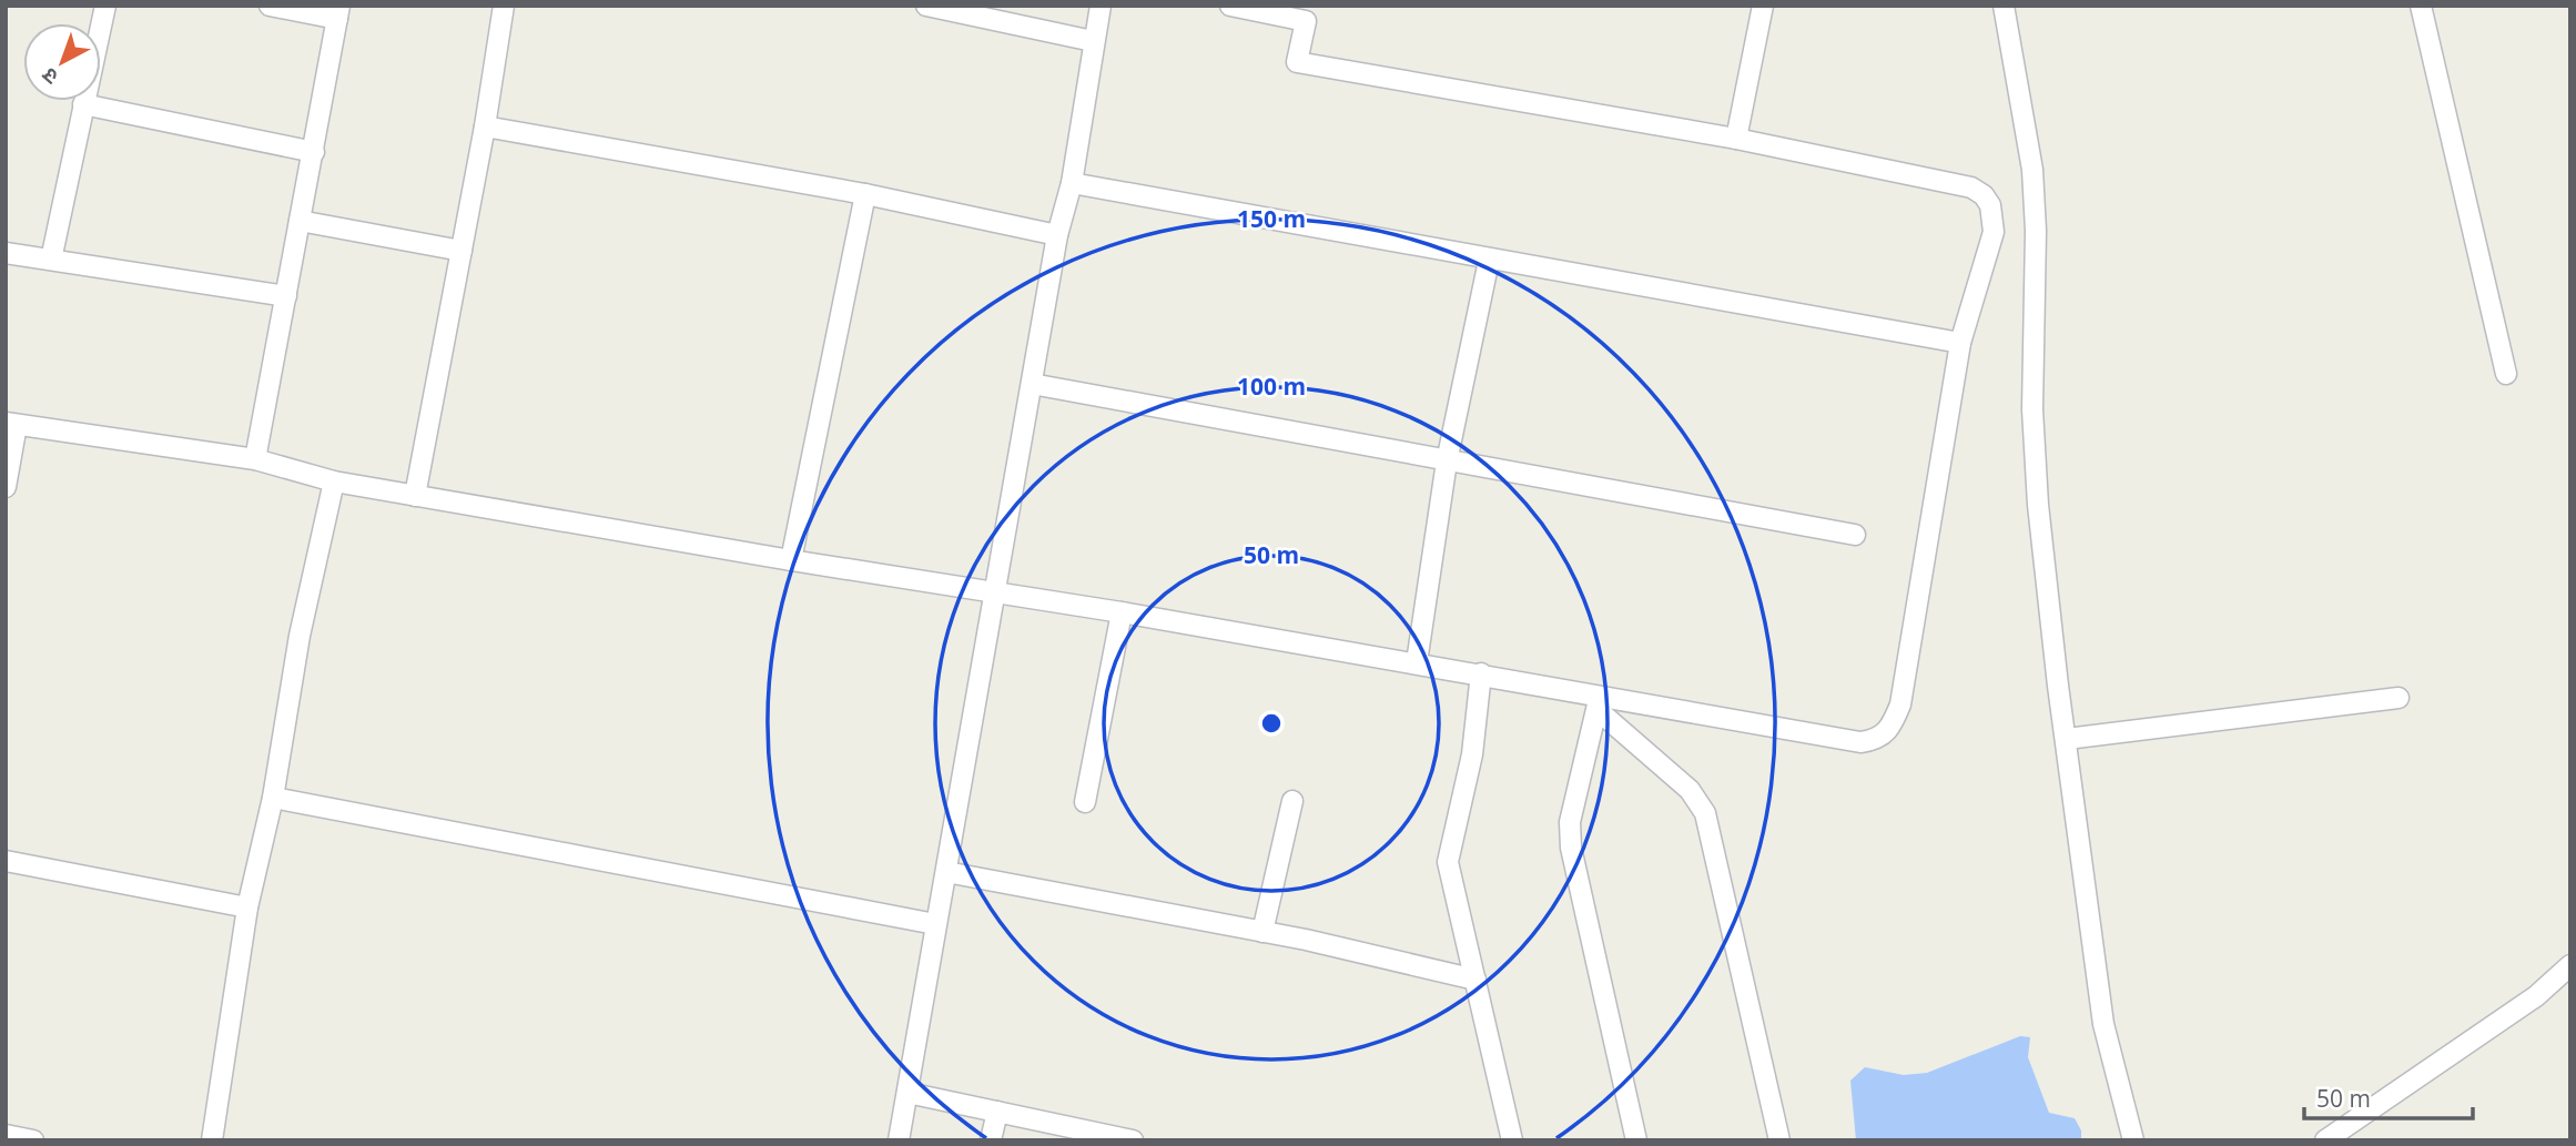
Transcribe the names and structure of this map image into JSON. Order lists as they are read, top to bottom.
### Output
{
  "scale_bar": "50 m",
  "north": "bottom left",
  "rings": ["150 m", "100 m", "50 m"]
}
